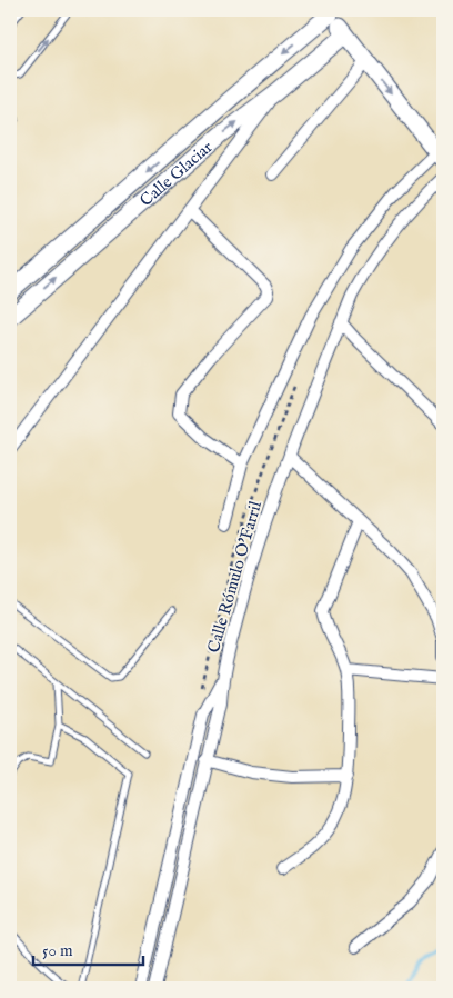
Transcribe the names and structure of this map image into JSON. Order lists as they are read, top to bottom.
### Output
{
  "streets": {
    "street": ["Calle Glaciar", "Calle Rómulo O'Farril"]
  },
  "scale_bar": "50 m"
}
